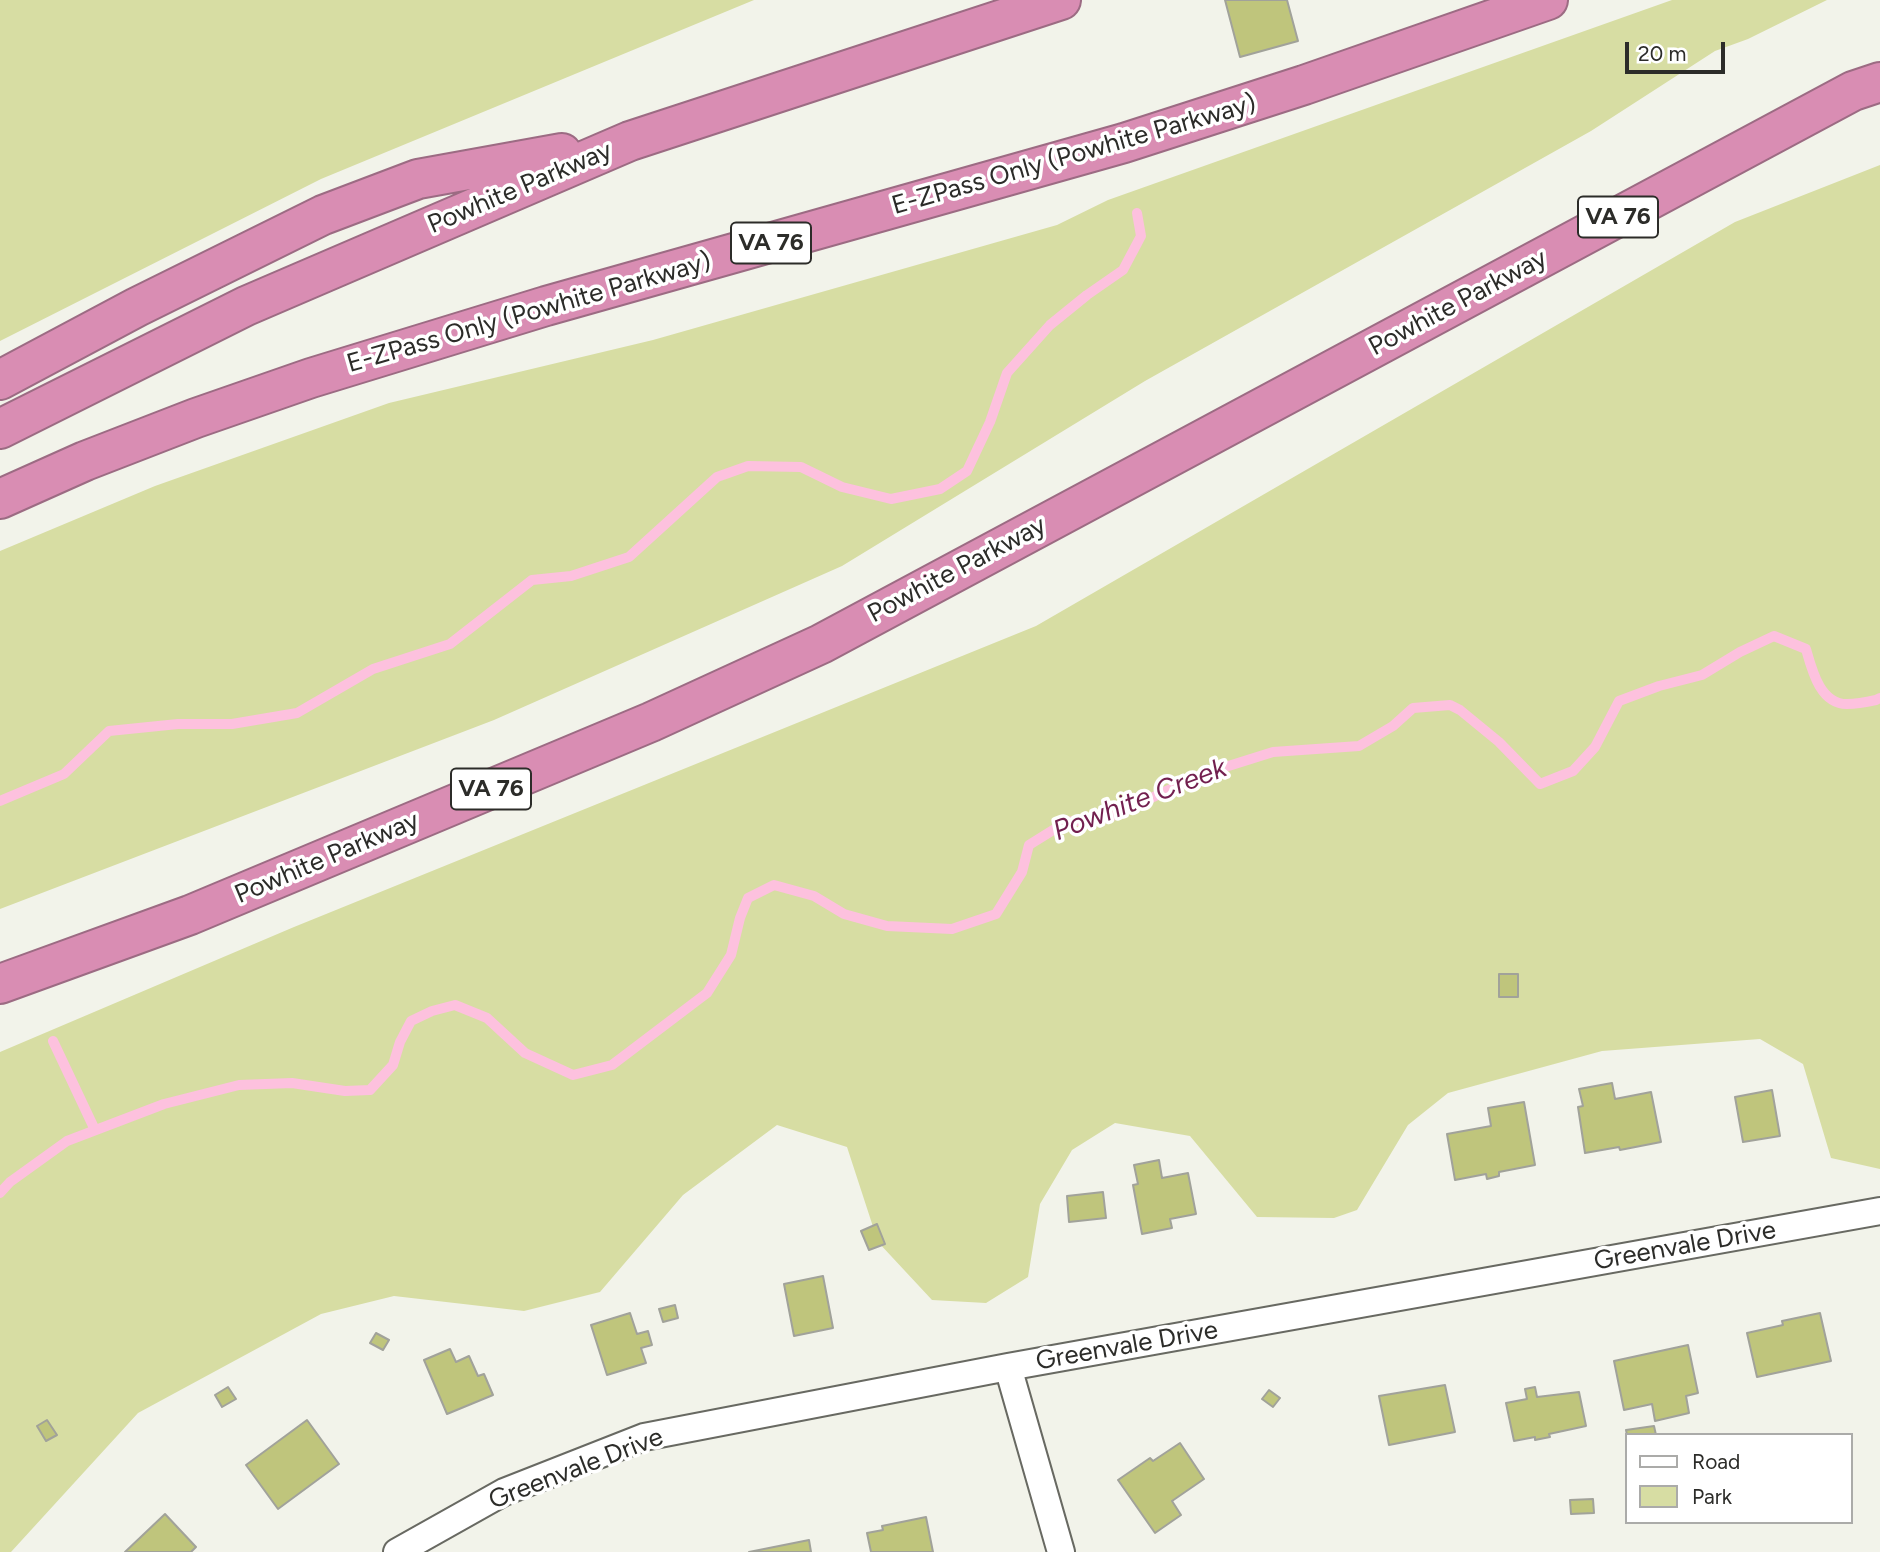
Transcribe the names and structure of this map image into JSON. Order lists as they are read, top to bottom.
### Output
{
  "streets": {
    "highway": ["E-ZPass Only (Powhite Parkway)", "Powhite Parkway", "VA 76"],
    "street": ["Greenvale Drive"]
  },
  "water": ["Powhite Creek"],
  "legend": ["Road", "Park"],
  "scale_bar": "20 m"
}
